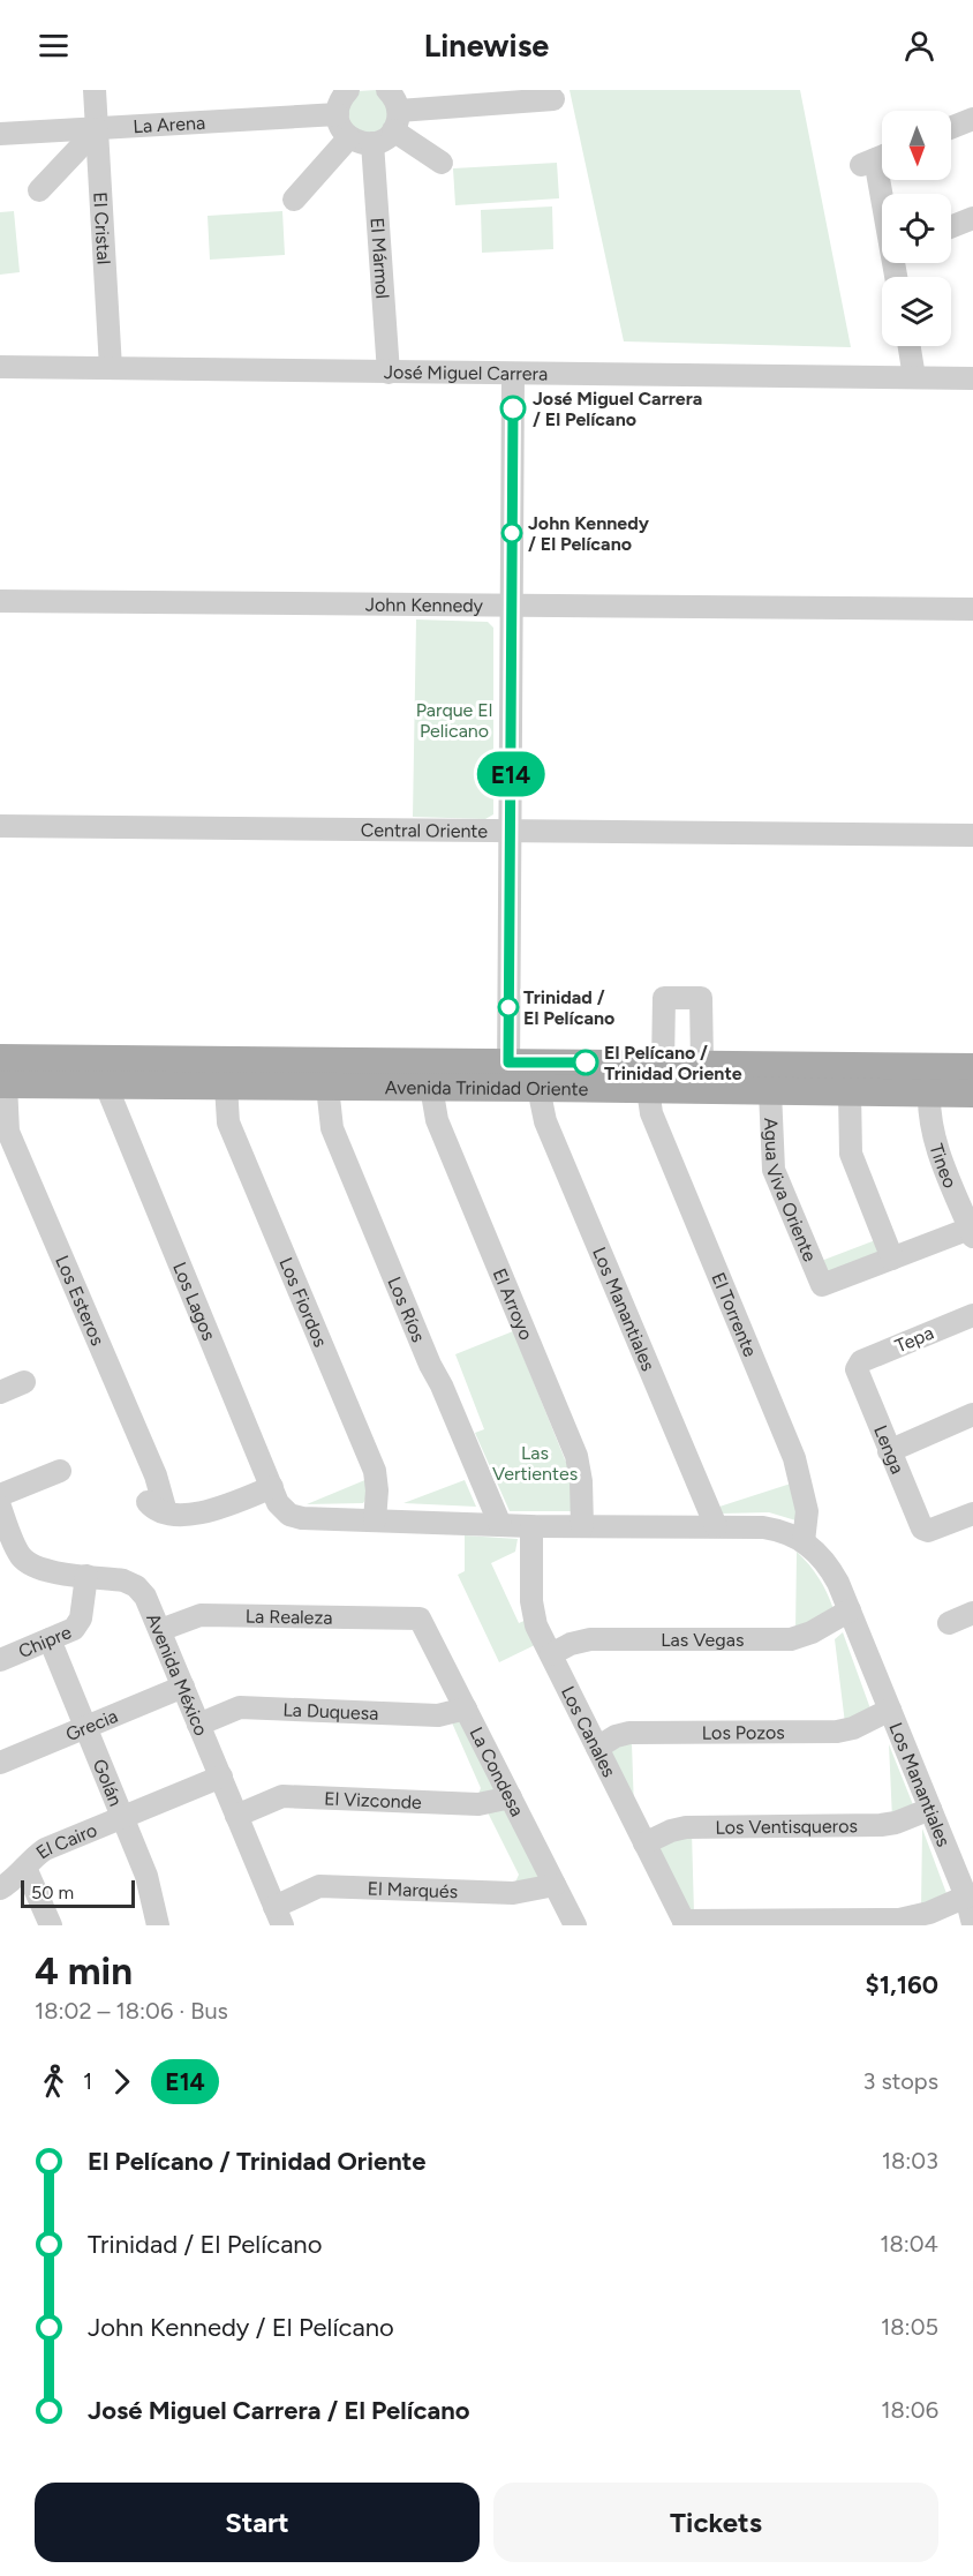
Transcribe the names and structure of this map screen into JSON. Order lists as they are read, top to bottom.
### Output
{
  "streets": {
    "main road": ["Avenida Trinidad Oriente"],
    "street": [
      "La Arena",
      "El Cristal",
      "El Mármol",
      "José Miguel Carrera",
      "John Kennedy",
      "Central Oriente",
      "Tineo",
      "Agua Viva Oriente",
      "Los Esteros",
      "Los Lagos",
      "Los Fiordos",
      "El Arroyo",
      "Los Ríos",
      "Los Manantiales",
      "El Torrente",
      "Tepa",
      "Lenga",
      "La Realeza",
      "Las Vegas",
      "Chipre",
      "Avenida México",
      "La Duquesa",
      "Grecia",
      "Los Canales",
      "Los Pozos",
      "La Condesa",
      "Golán",
      "El Vizconde",
      "Los Ventisqueros",
      "El Cairo",
      "El Marqués"
    ]
  },
  "crossings": [
    ["La Arena", "El Cristal"],
    ["El Cristal", "José Miguel Carrera"],
    ["El Mármol", "José Miguel Carrera"],
    ["Avenida Trinidad Oriente", "Tineo"],
    ["Avenida Trinidad Oriente", "Agua Viva Oriente"],
    ["Avenida Trinidad Oriente", "Los Esteros"],
    ["Avenida Trinidad Oriente", "Los Lagos"],
    ["Avenida Trinidad Oriente", "Los Fiordos"],
    ["Avenida Trinidad Oriente", "El Arroyo"],
    ["Avenida Trinidad Oriente", "Los Ríos"],
    ["Avenida Trinidad Oriente", "Los Manantiales"],
    ["Avenida Trinidad Oriente", "El Torrente"],
    ["Los Esteros", "Los Lagos"],
    ["Los Lagos", "Los Fiordos"],
    ["Los Manantiales", "El Torrente"],
    ["Los Manantiales", "Las Vegas"],
    ["Los Manantiales", "Los Pozos"],
    ["Los Manantiales", "Los Ventisqueros"],
    ["Tepa", "Lenga"],
    ["La Realeza", "Avenida México"],
    ["La Realeza", "La Condesa"],
    ["Las Vegas", "Los Canales"],
    ["Chipre", "Avenida México"],
    ["Chipre", "Golán"],
    ["Avenida México", "La Duquesa"],
    ["Avenida México", "Grecia"],
    ["Avenida México", "El Vizconde"],
    ["Avenida México", "El Cairo"],
    ["Avenida México", "El Marqués"],
    ["La Duquesa", "La Condesa"],
    ["Grecia", "Golán"],
    ["Los Canales", "Los Pozos"],
    ["Los Canales", "Los Ventisqueros"],
    ["La Condesa", "El Vizconde"],
    ["La Condesa", "El Marqués"],
    ["Golán", "El Cairo"]
  ],
  "parks": ["Parque El Pelicano", "Las Vertientes"],
  "places": [
    "José Miguel Carrera / El Pelícano",
    "John Kennedy / El Pelícano",
    "Trinidad / El Pelícano",
    "El Pelícano / Trinidad Oriente"
  ],
  "lines": ["bus line E14"],
  "scale_bar": "50 m",
  "north": "bottom",
  "page": {
    "header": "Linewise",
    "on_map": "E14",
    "scale": "50 m",
    "heading": ["4 min", "18:02 – 18:06 · Bus", "$1,160"],
    "legs": ["1", "E14", "3 stops"],
    "list": [
      {
        "name": "El Pelícano / Trinidad Oriente",
        "value": "18:03"
      },
      {
        "name": "Trinidad / El Pelícano",
        "value": "18:04"
      },
      {
        "name": "John Kennedy / El Pelícano",
        "value": "18:05"
      },
      {
        "name": "José Miguel Carrera / El Pelícano",
        "value": "18:06"
      }
    ],
    "buttons": ["Start", "Tickets"]
  }
}
